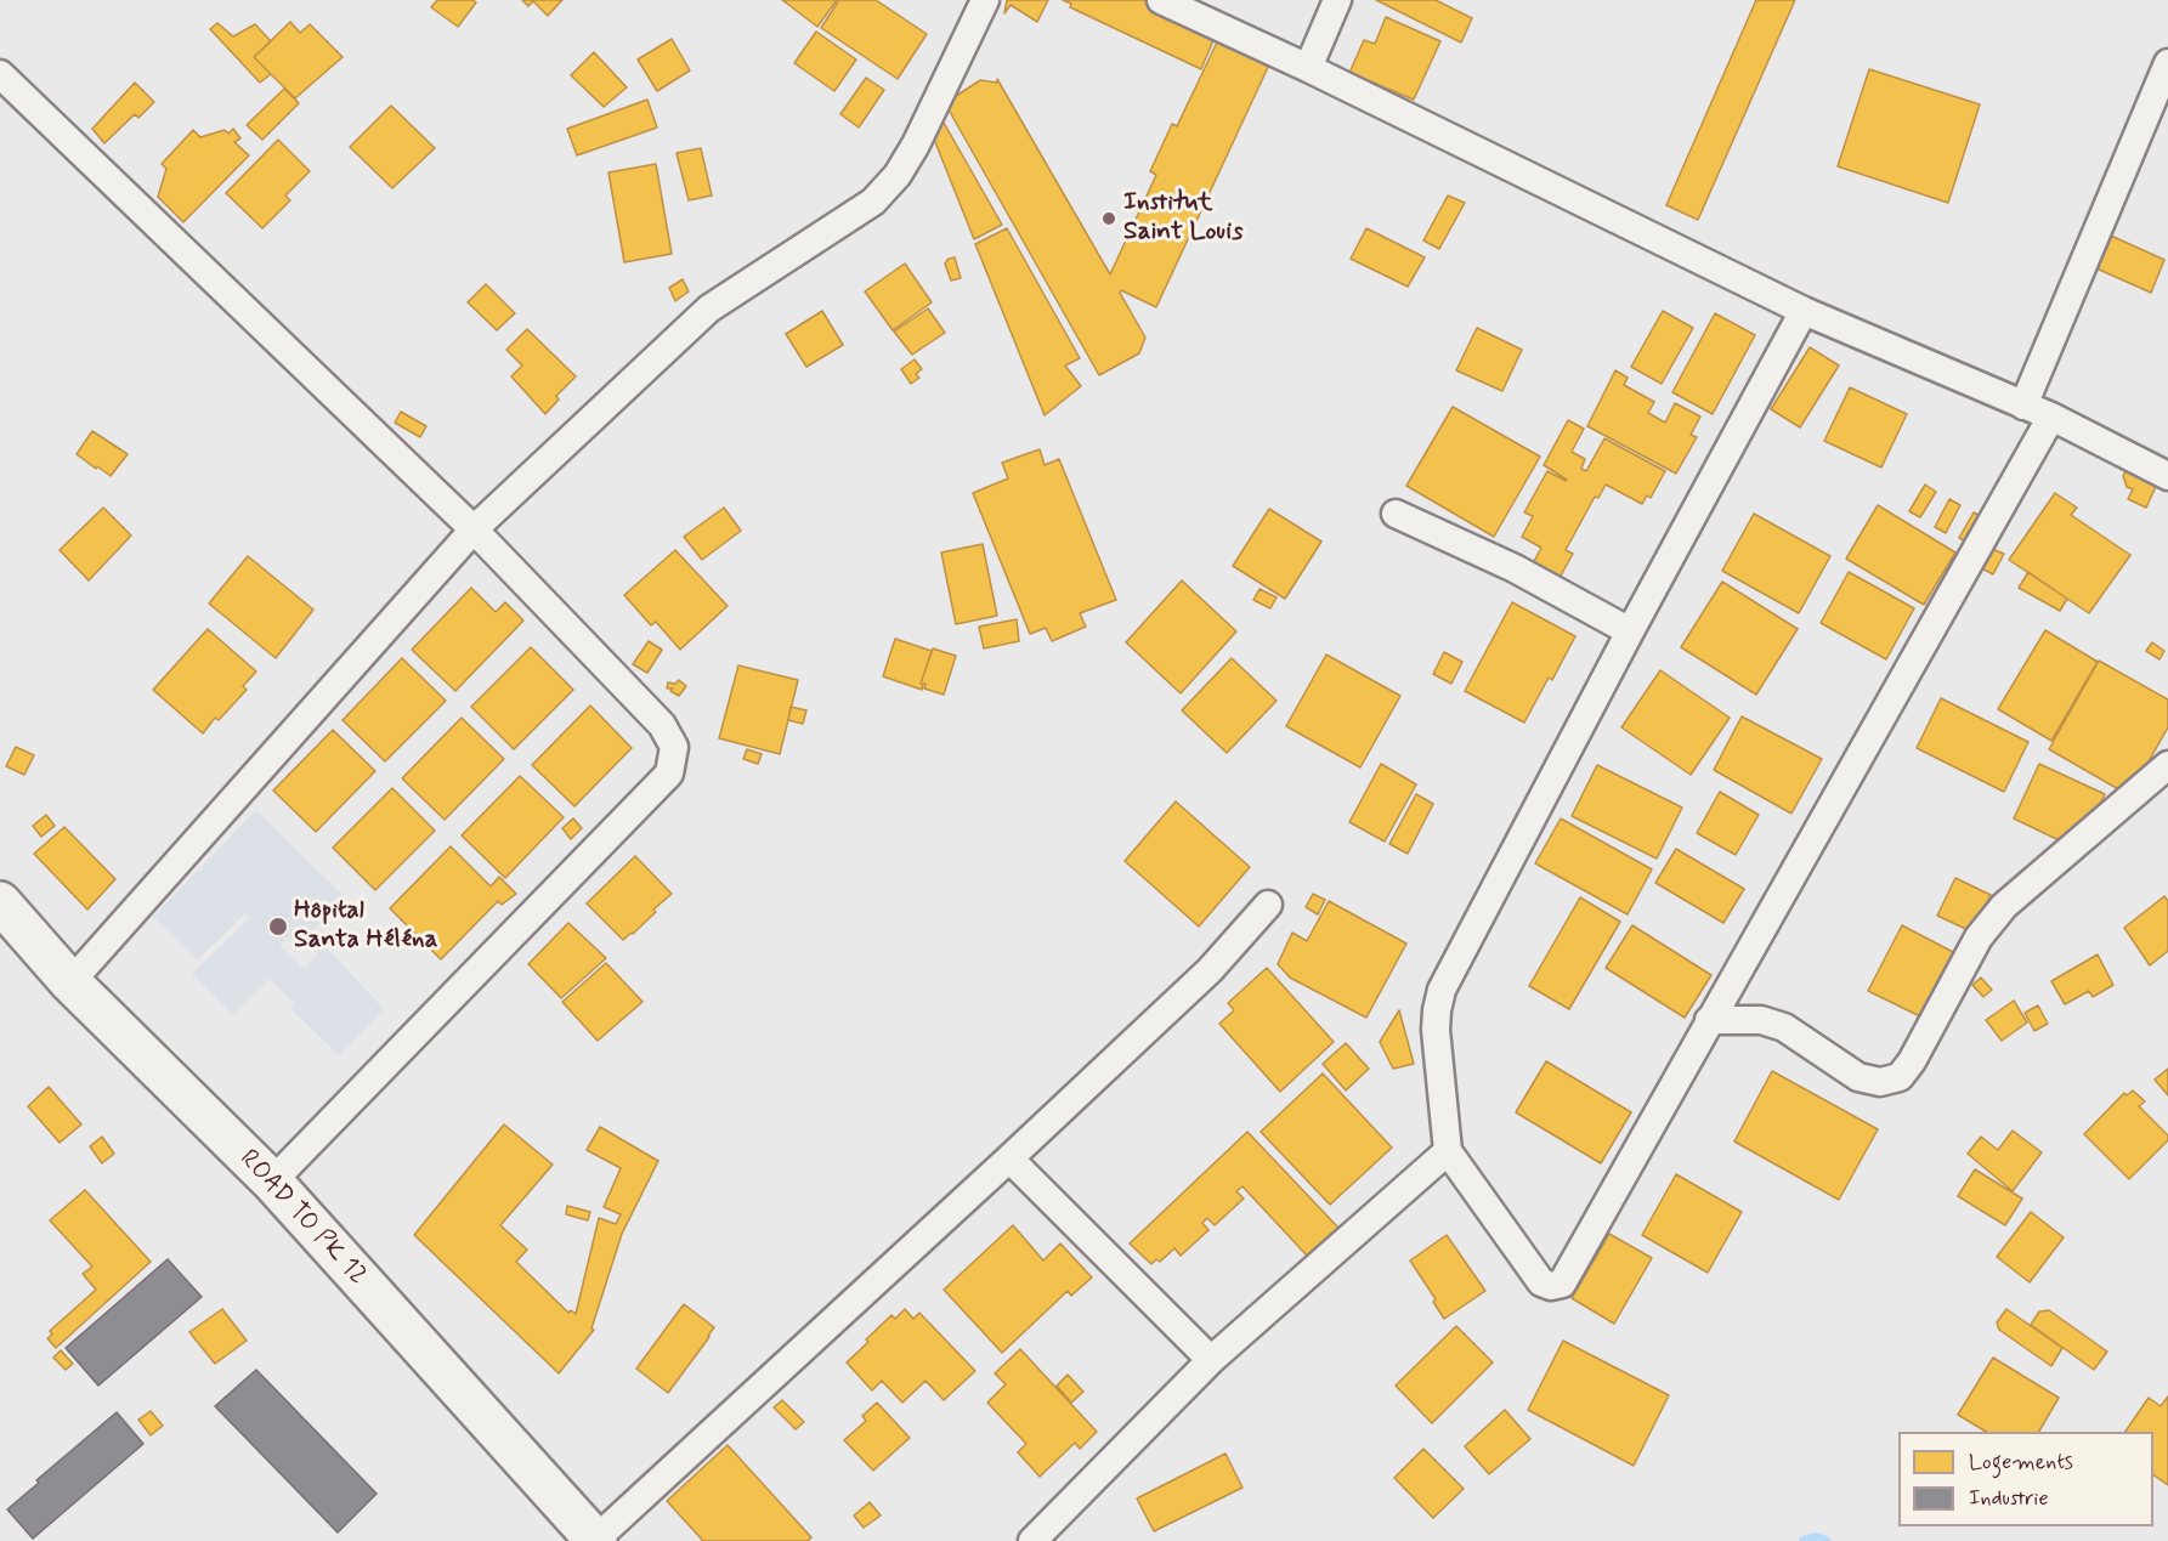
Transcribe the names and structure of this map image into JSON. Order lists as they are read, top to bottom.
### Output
{
  "streets": {
    "main road": ["ROAD TO PK 12"]
  },
  "places": ["Institut Saint Louis", "Hôpital Santa Héléna"],
  "legend": ["Logements", "Industrie"]
}
